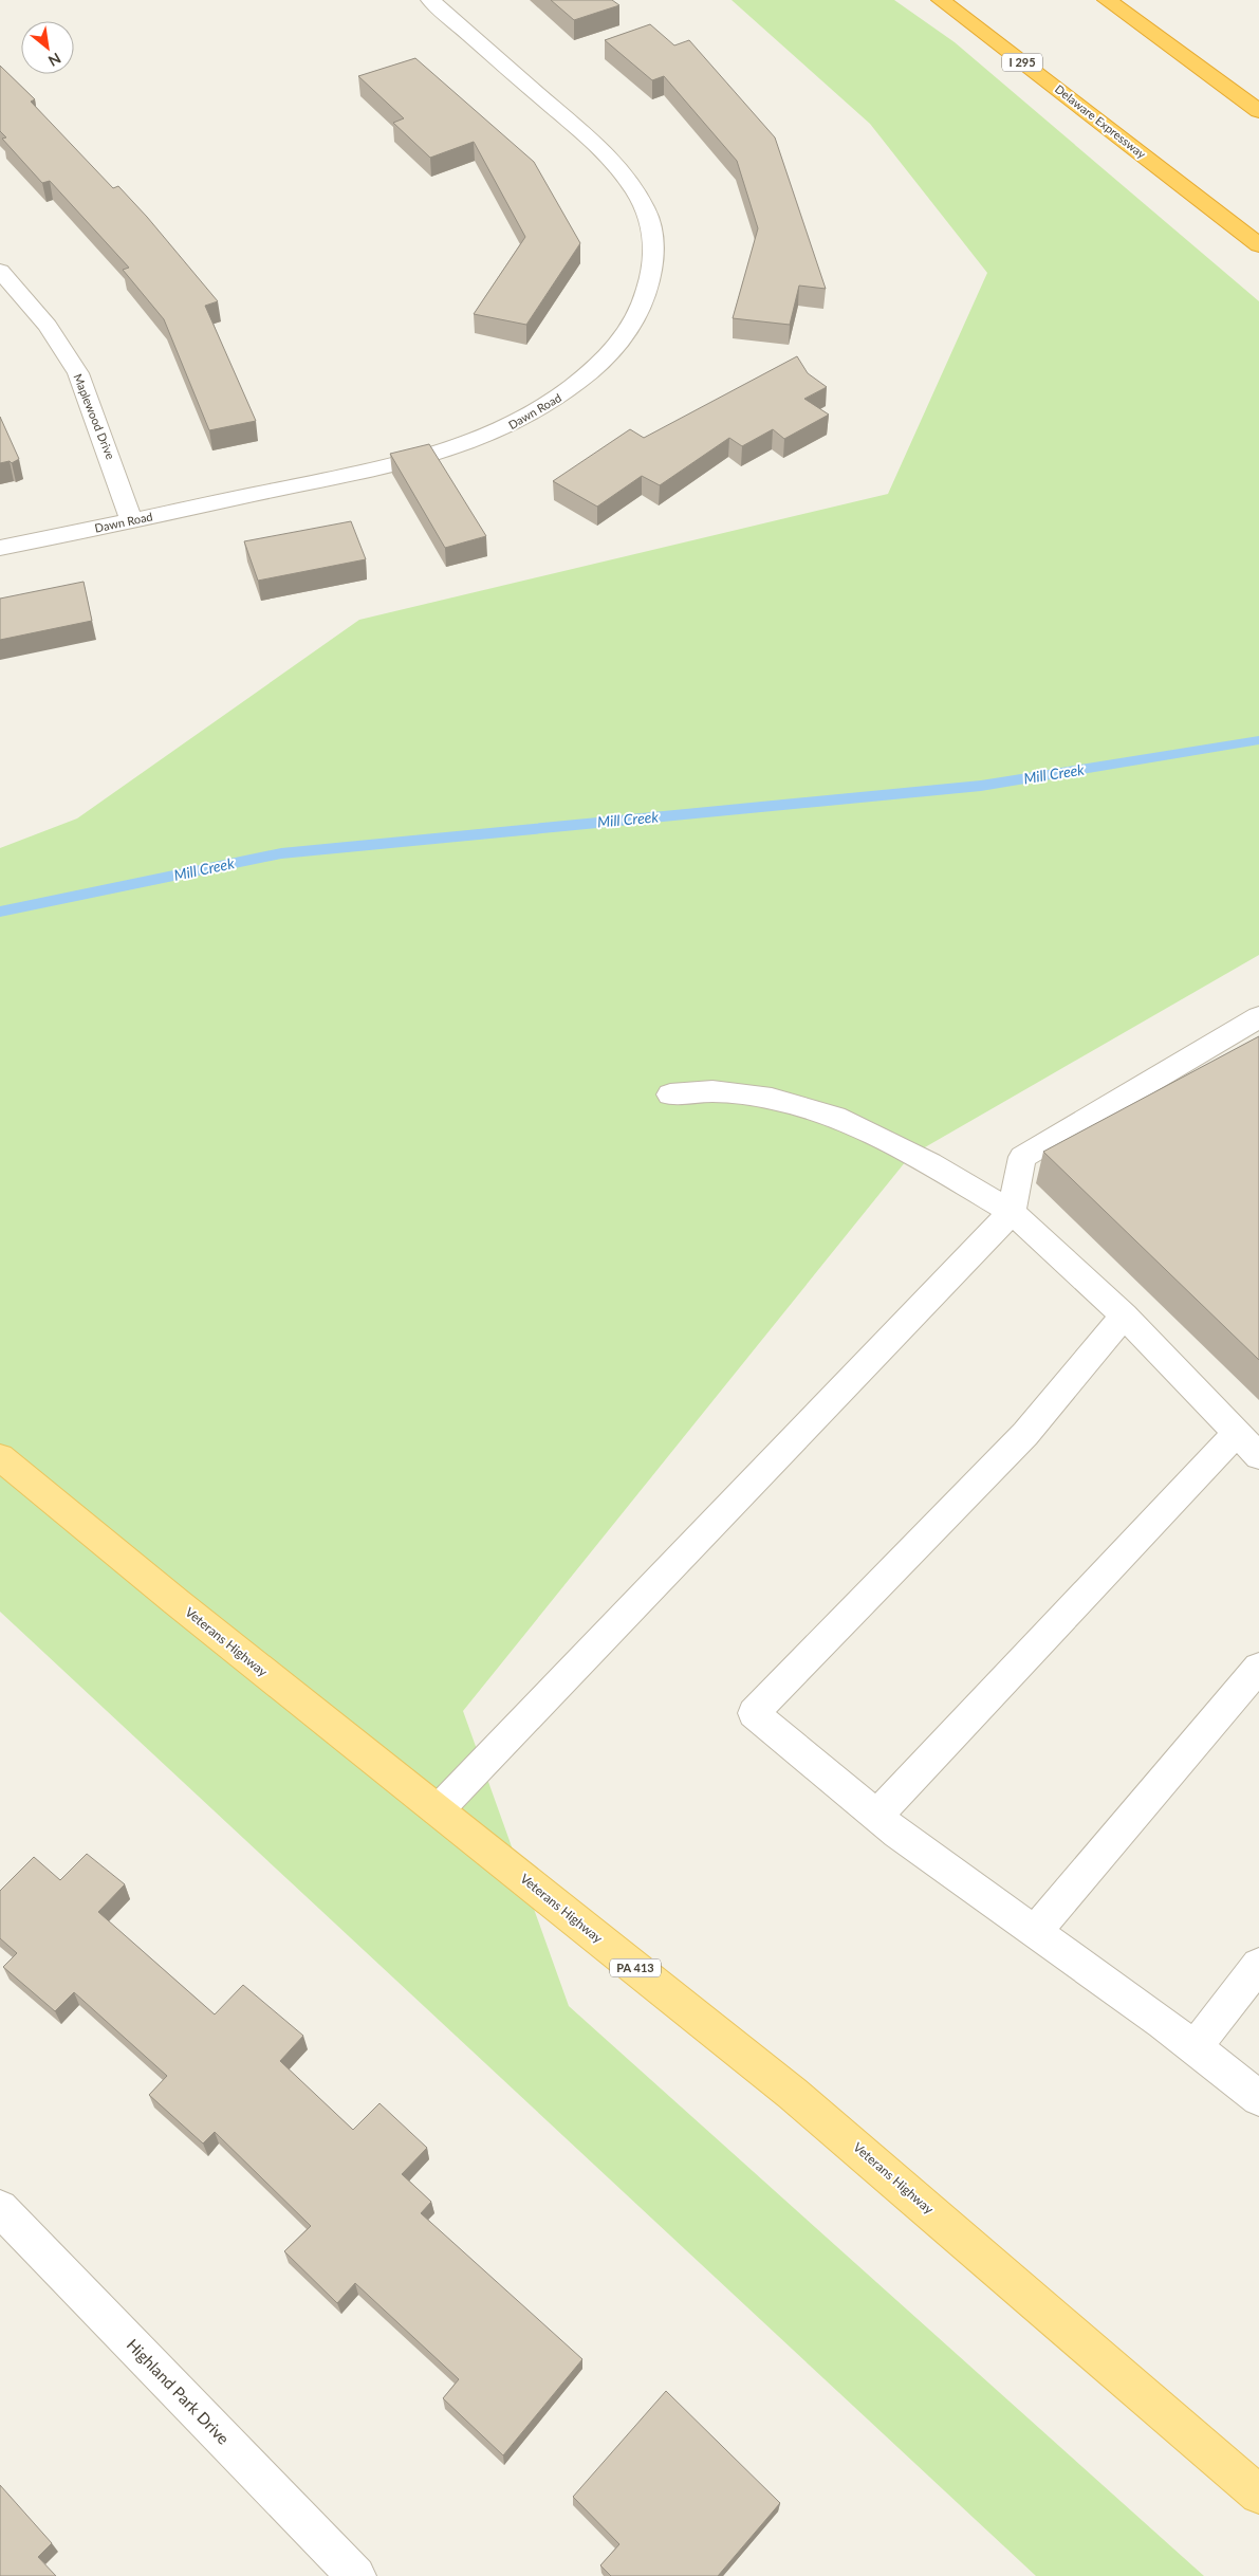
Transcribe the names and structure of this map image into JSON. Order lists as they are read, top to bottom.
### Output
{
  "streets": {
    "highway": ["I 295", "Delaware Expressway"],
    "main road": ["Veterans Highway", "PA 413"],
    "street": ["Dawn Road", "Maplewood Drive", "Highland Park Drive"]
  },
  "crossings": [
    ["Dawn Road", "Maplewood Drive"]
  ],
  "water": ["Mill Creek"],
  "north": "bottom right"
}
